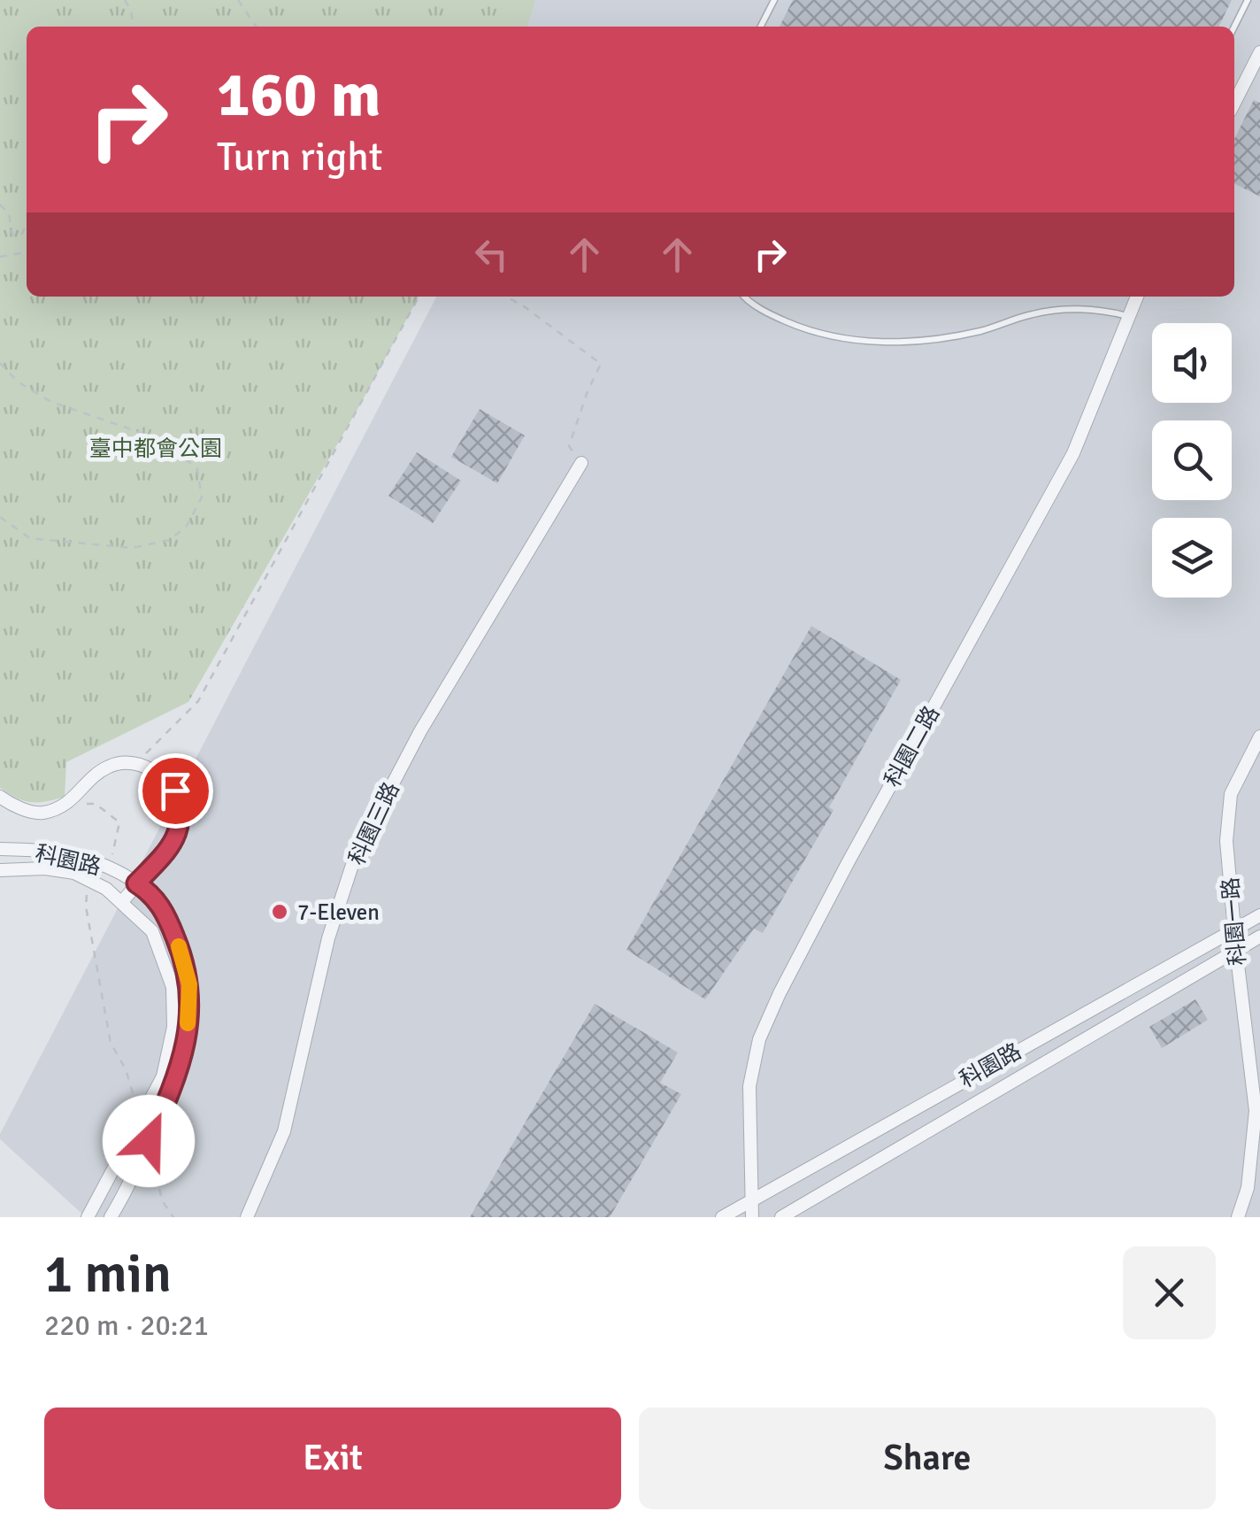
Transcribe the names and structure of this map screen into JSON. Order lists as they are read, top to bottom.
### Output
{
  "streets": {
    "street": [
      "科園二路",
      "科園三路",
      "科園路",
      "科園一路"
    ]
  },
  "crossings": [
    ["科園二路", "科園路"],
    ["科園路", "科園一路"]
  ],
  "parks": ["臺中都會公園"],
  "places": ["7-Eleven"],
  "page": {
    "turn": ["160 m", "Turn right"],
    "heading": ["1 min", "220 m · 20:21"],
    "buttons": ["Exit", "Share"]
  }
}
